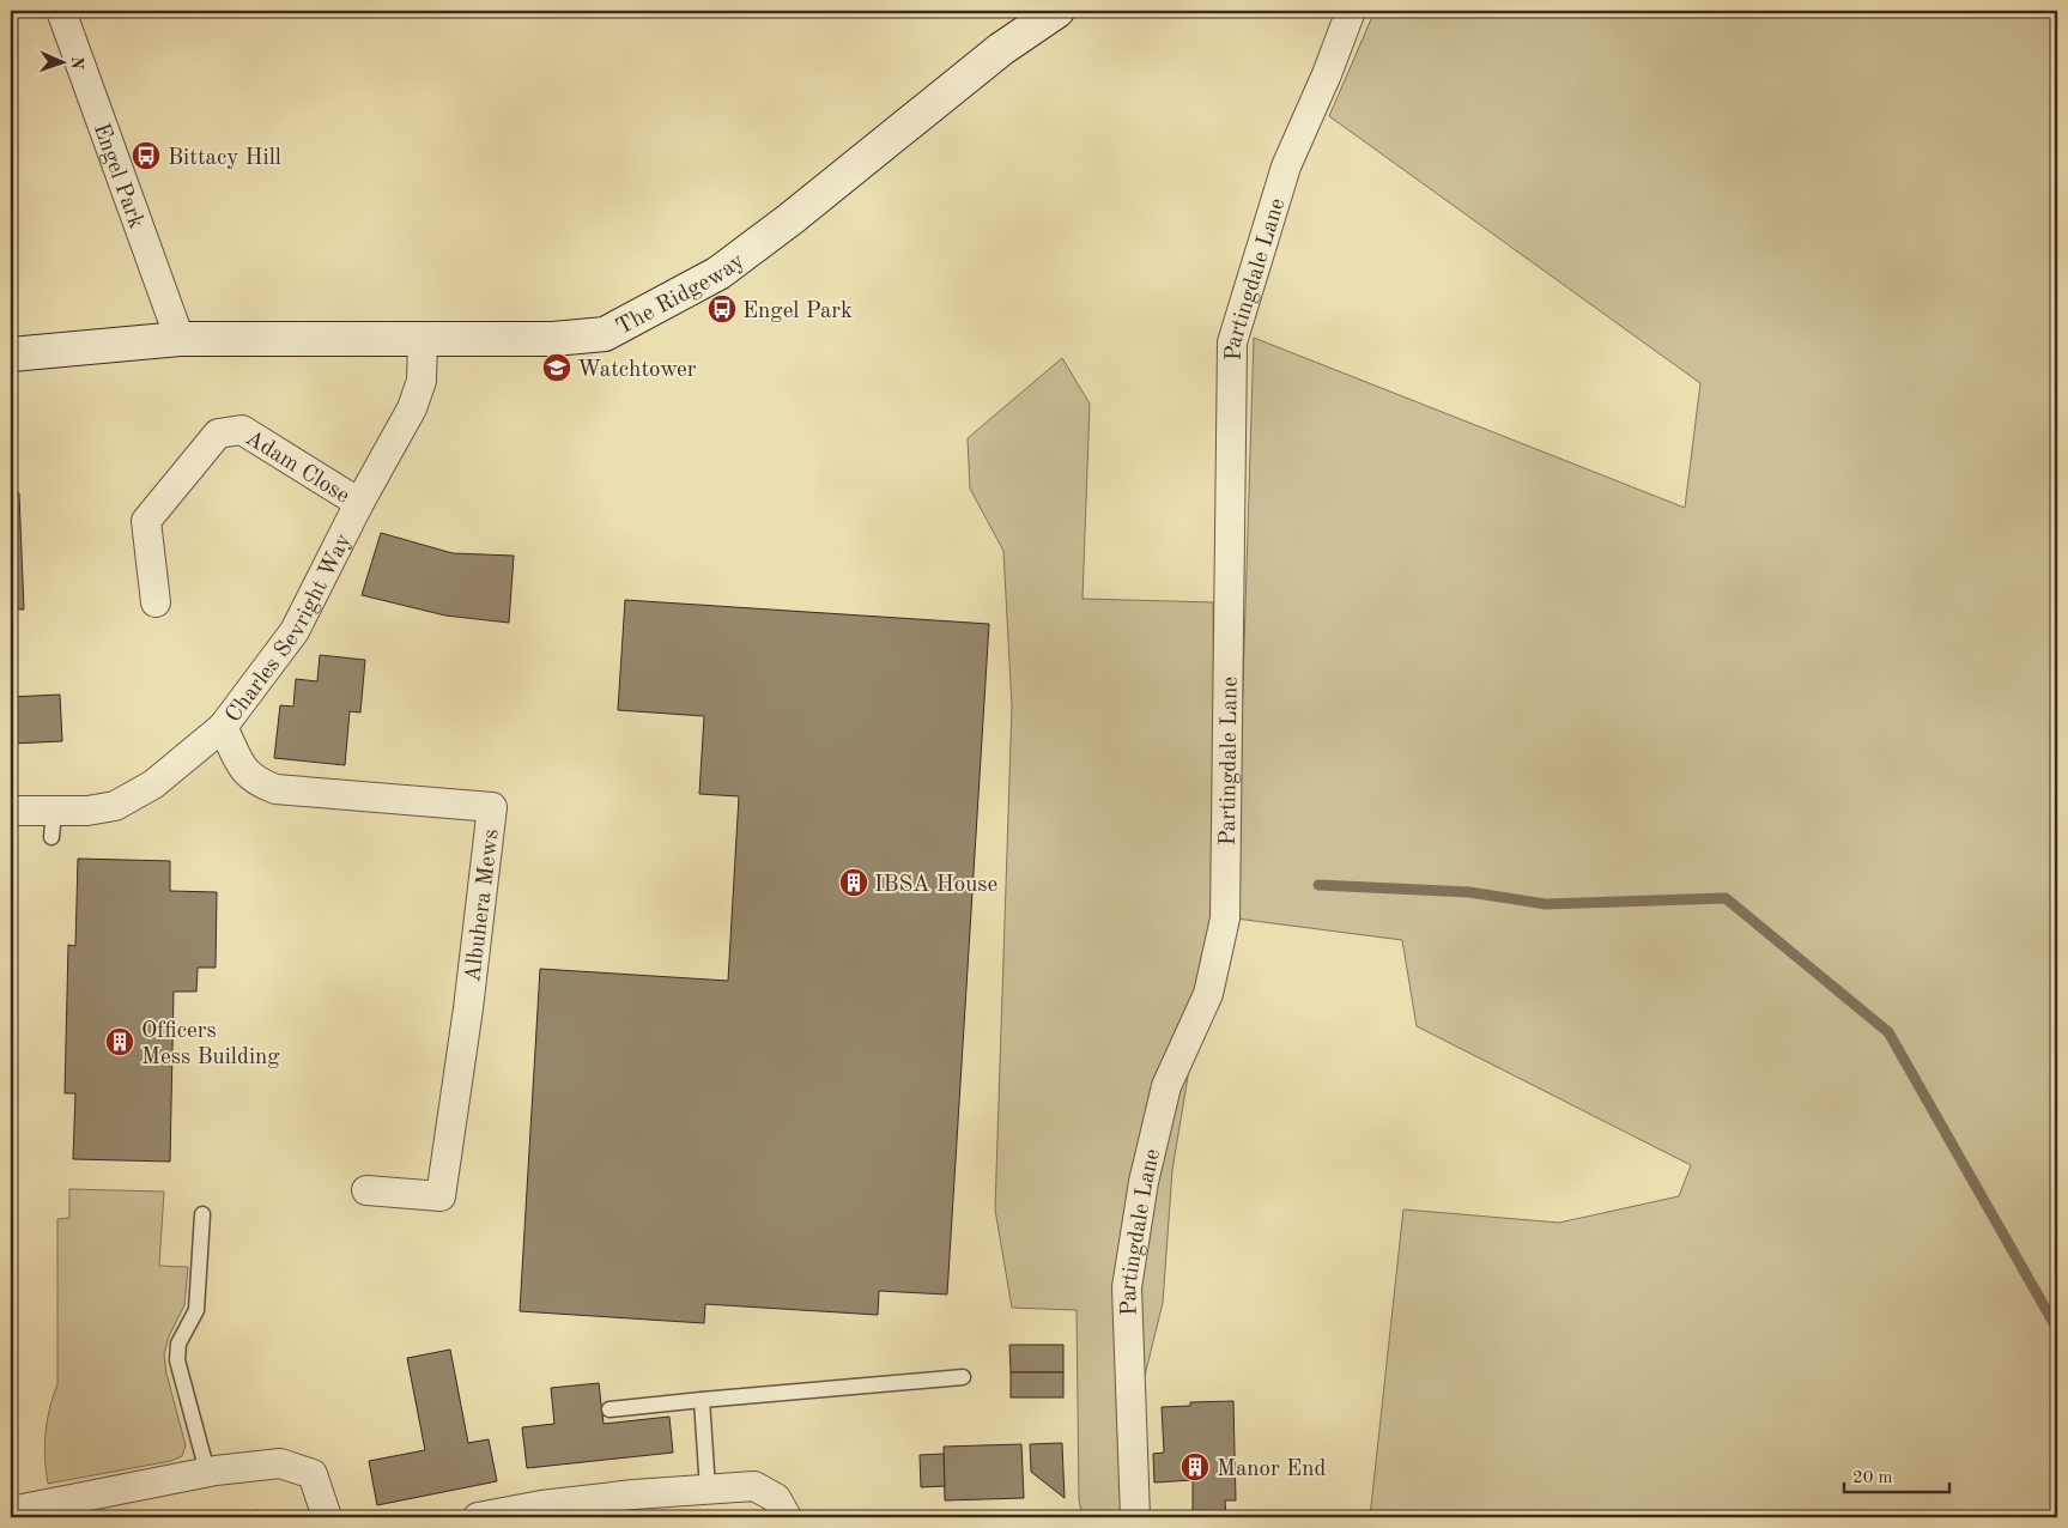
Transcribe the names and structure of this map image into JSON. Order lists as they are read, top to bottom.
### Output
{
  "streets": {
    "main road": ["The Ridgeway"],
    "street": [
      "Engel Park",
      "Partingdale Lane",
      "Adam Close",
      "Charles Sevright Way",
      "Albuhera Mews"
    ]
  },
  "crossings": [
    ["Engel Park", "The Ridgeway"],
    ["The Ridgeway", "Charles Sevright Way"],
    ["Adam Close", "Charles Sevright Way"],
    ["Charles Sevright Way", "Albuhera Mews"]
  ],
  "places": {
    "bus stop": ["Bittacy Hill", "Engel Park"],
    "school or university": ["Watchtower"],
    "building": ["IBSA House", "Officers Mess Building", "Manor End"]
  },
  "scale_bar": "20 m",
  "north": "right"
}
